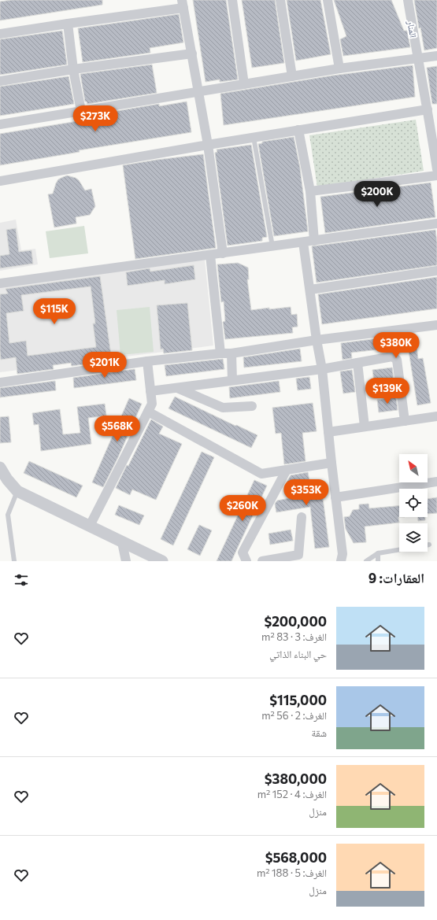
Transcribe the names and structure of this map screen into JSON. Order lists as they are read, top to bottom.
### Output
{
  "streets": {
    "street": ["المنار"]
  },
  "north": "top left",
  "page": {
    "price": [
      "$273K",
      "$200K",
      "$115K",
      "$380K",
      "$201K",
      "$139K",
      "$568K",
      "$353K",
      "$260K"
    ],
    "heading": "العقارات: 9",
    "list": [
      {
        "name": "$200,000",
        "note": "الغرف: 3 · 83 m² · حي البناء الذاتي"
      },
      {
        "name": "$115,000",
        "note": "الغرف: 2 · 56 m² · شقة"
      },
      {
        "name": "$380,000",
        "note": "الغرف: 4 · 152 m² · منزل"
      },
      {
        "name": "$568,000",
        "note": "الغرف: 5 · 188 m² · منزل"
      }
    ]
  }
}
